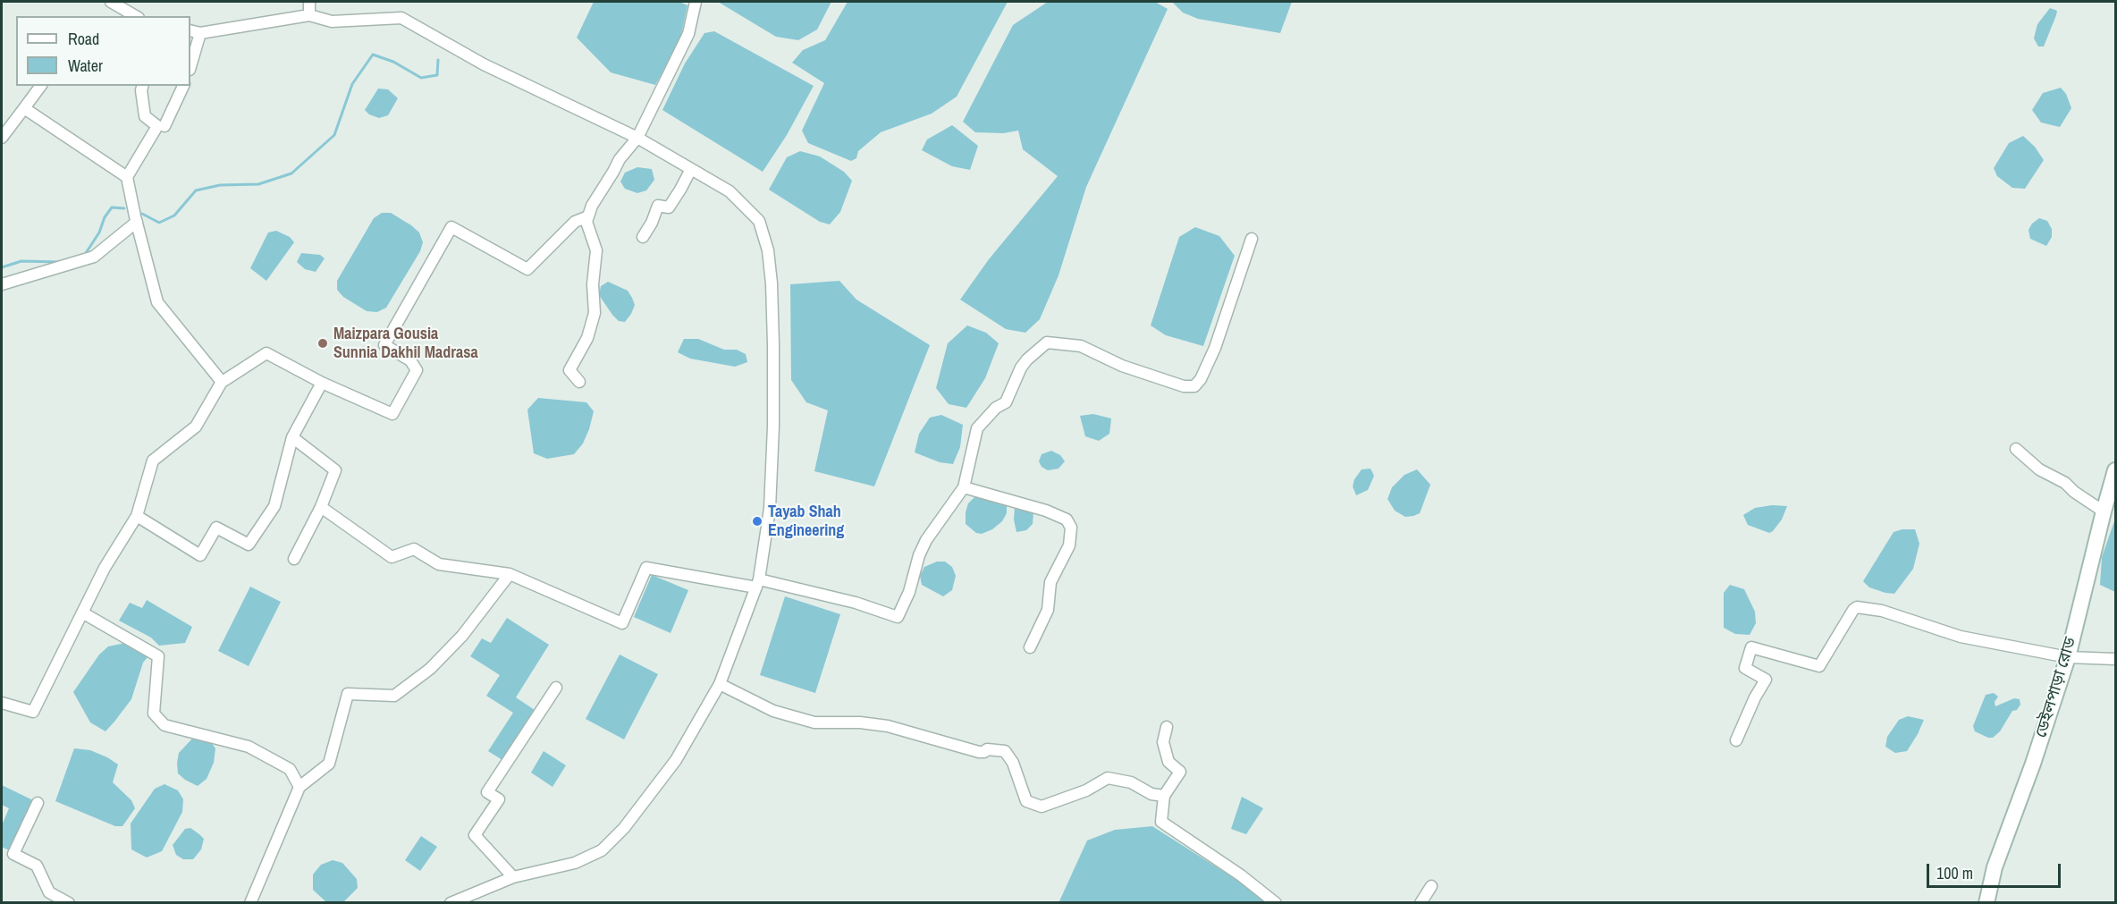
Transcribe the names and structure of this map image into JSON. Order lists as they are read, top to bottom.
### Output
{
  "streets": {
    "main road": ["ডেইলপাড়া রোড"]
  },
  "places": ["Maizpara Gousia Sunnia Dakhil Madrasa", "Tayab Shah Engineering"],
  "legend": ["Road", "Water"],
  "scale_bar": "100 m"
}
